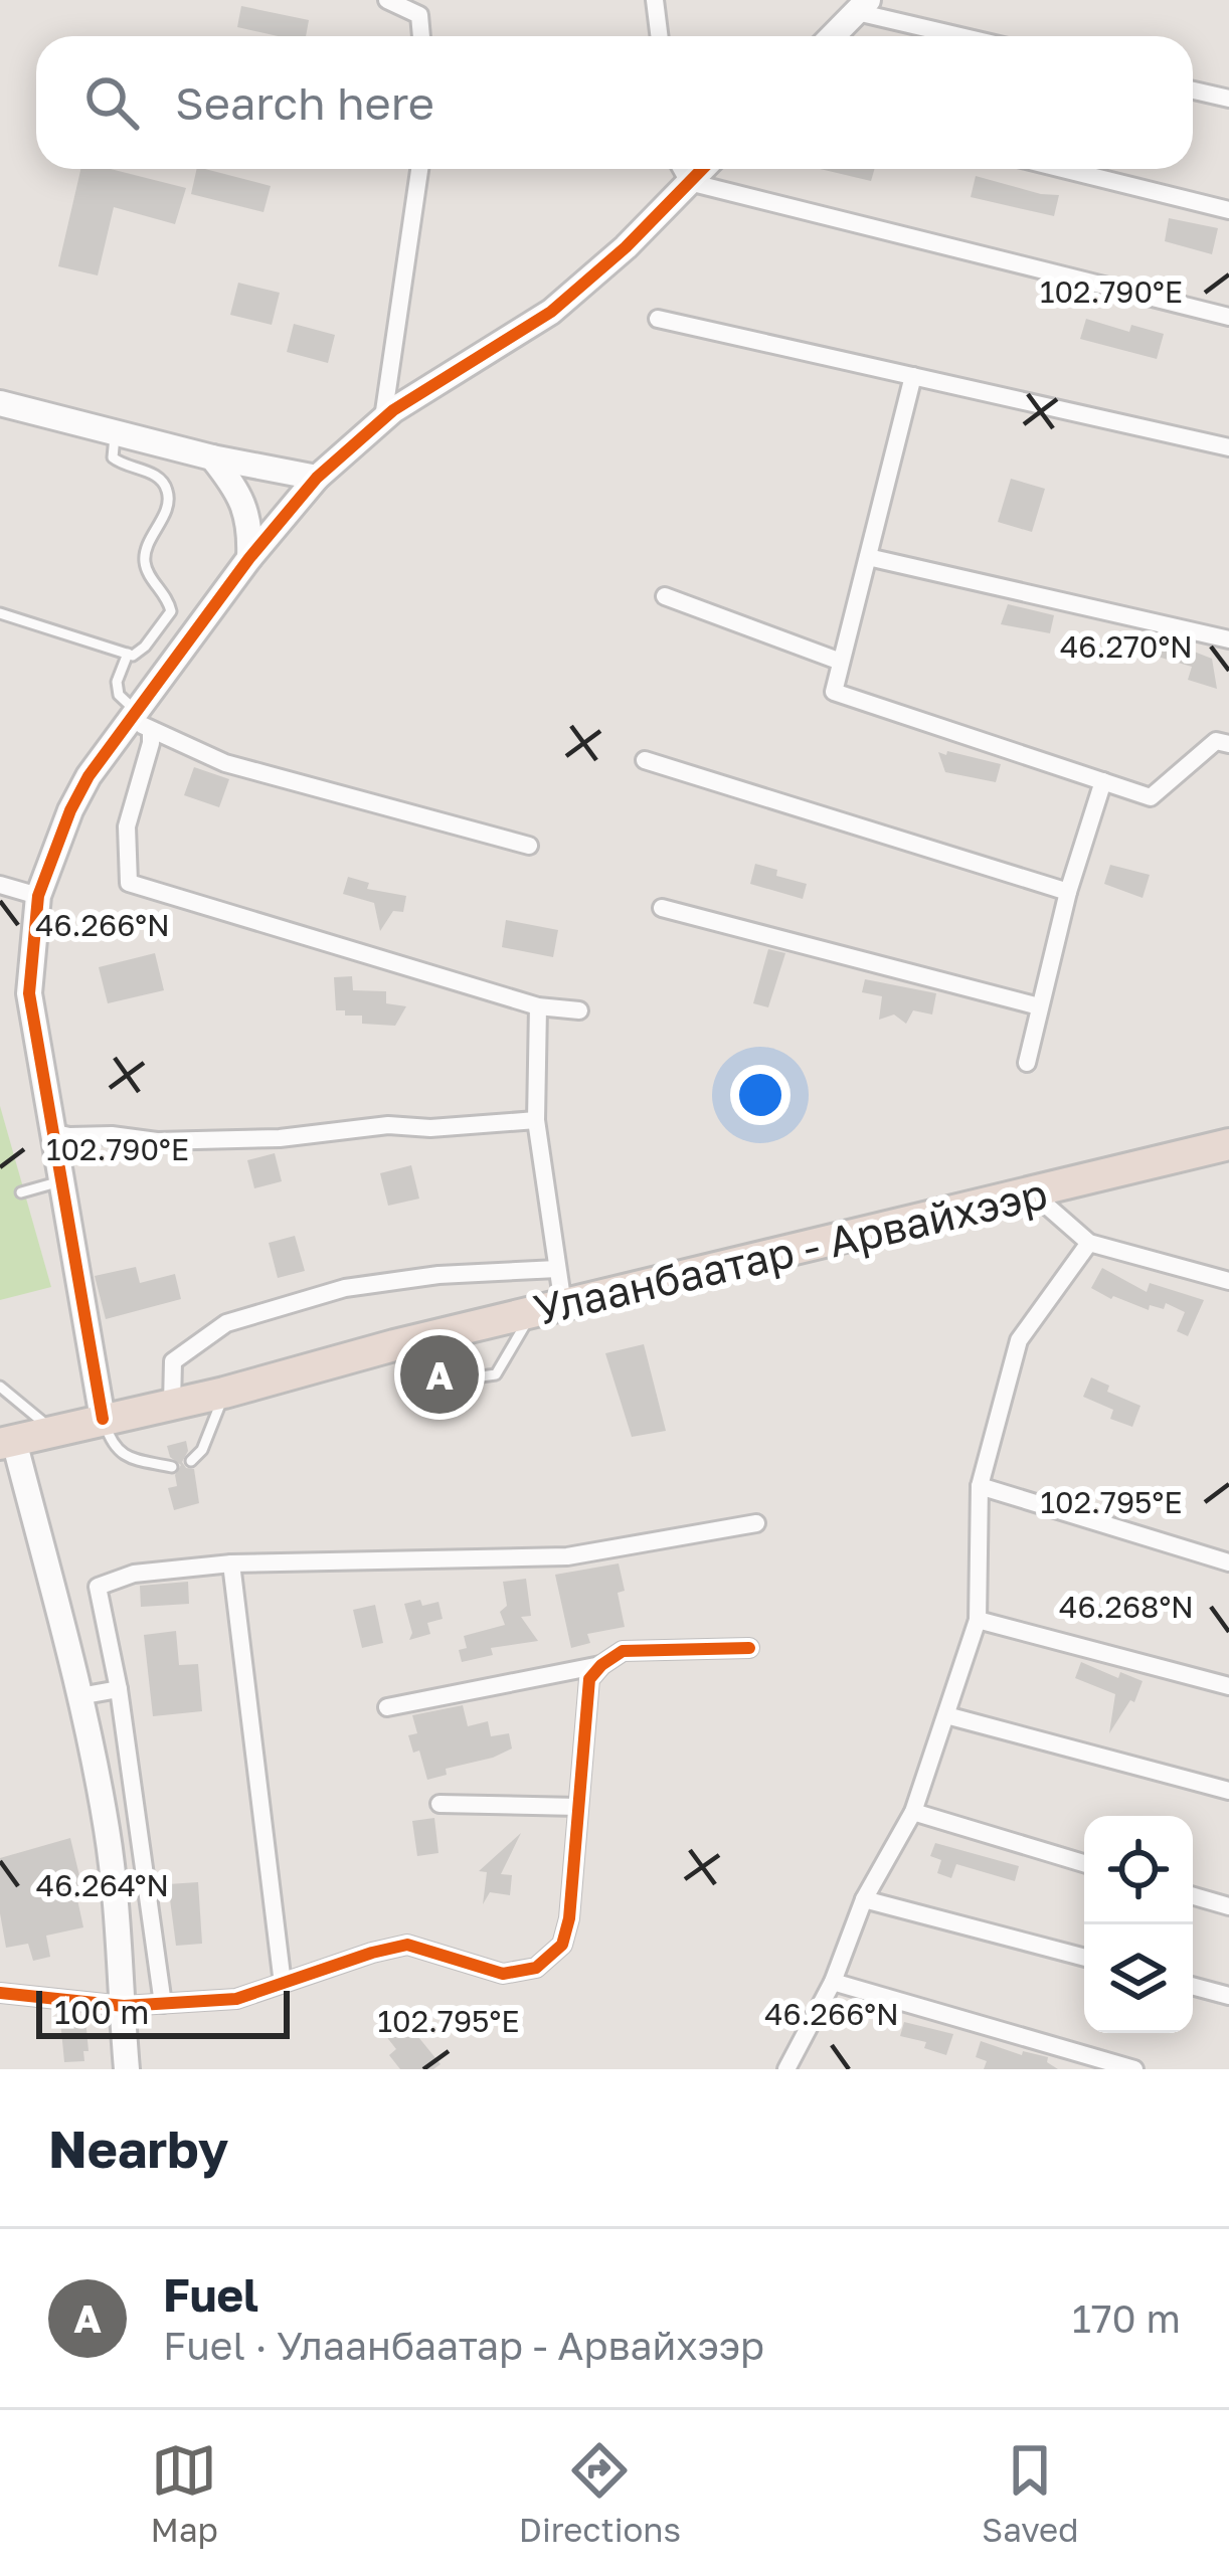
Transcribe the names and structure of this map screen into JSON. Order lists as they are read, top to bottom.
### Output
{
  "streets": {
    "highway": ["Улаанбаатар - Арвайхээр"]
  },
  "scale_bar": "100 m",
  "page": {
    "search": "Search here",
    "pins": "A",
    "scale": "100 m",
    "heading": "Nearby",
    "list": [
      {
        "mark": "A",
        "name": "Fuel",
        "note": "Fuel · Улаанбаатар - Арвайхээр",
        "value": "170 m"
      }
    ],
    "nav": ["Map", "Directions", "Saved"]
  },
  "coordinates": [
    "102.790°E",
    "46.270°N",
    "46.266°N",
    "102.795°E",
    "46.268°N",
    "46.264°N"
  ]
}
